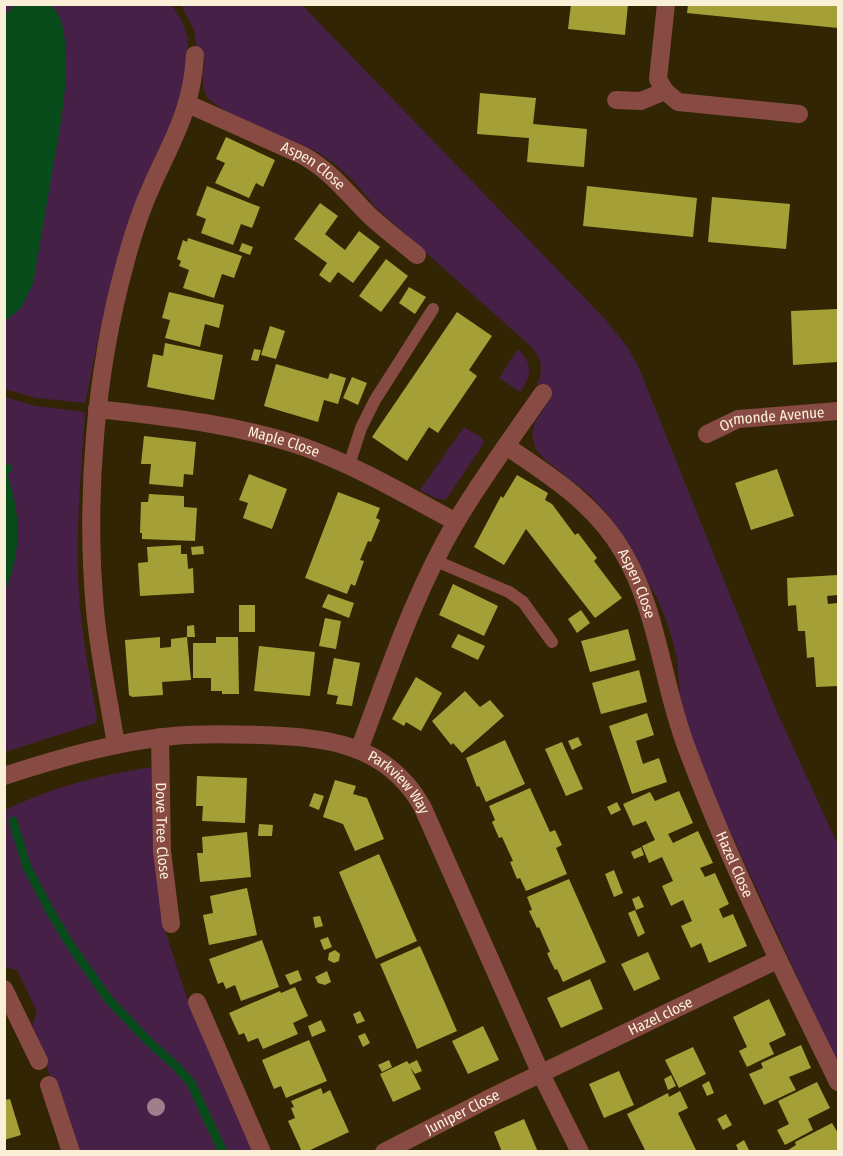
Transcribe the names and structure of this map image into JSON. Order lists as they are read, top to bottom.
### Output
{
  "streets": {
    "street": [
      "Aspen Close",
      "Ormonde Avenue",
      "Maple Close",
      "Parkview Way",
      "Dove Tree Close",
      "Hazel Close",
      "Hazel close",
      "Juniper Close"
    ]
  },
  "crossings": [
    ["Aspen Close", "Hazel Close"],
    ["Parkview Way", "Dove Tree Close"],
    ["Parkview Way", "Hazel close"],
    ["Parkview Way", "Juniper Close"],
    ["Hazel Close", "Hazel close"],
    ["Hazel close", "Juniper Close"]
  ]
}
